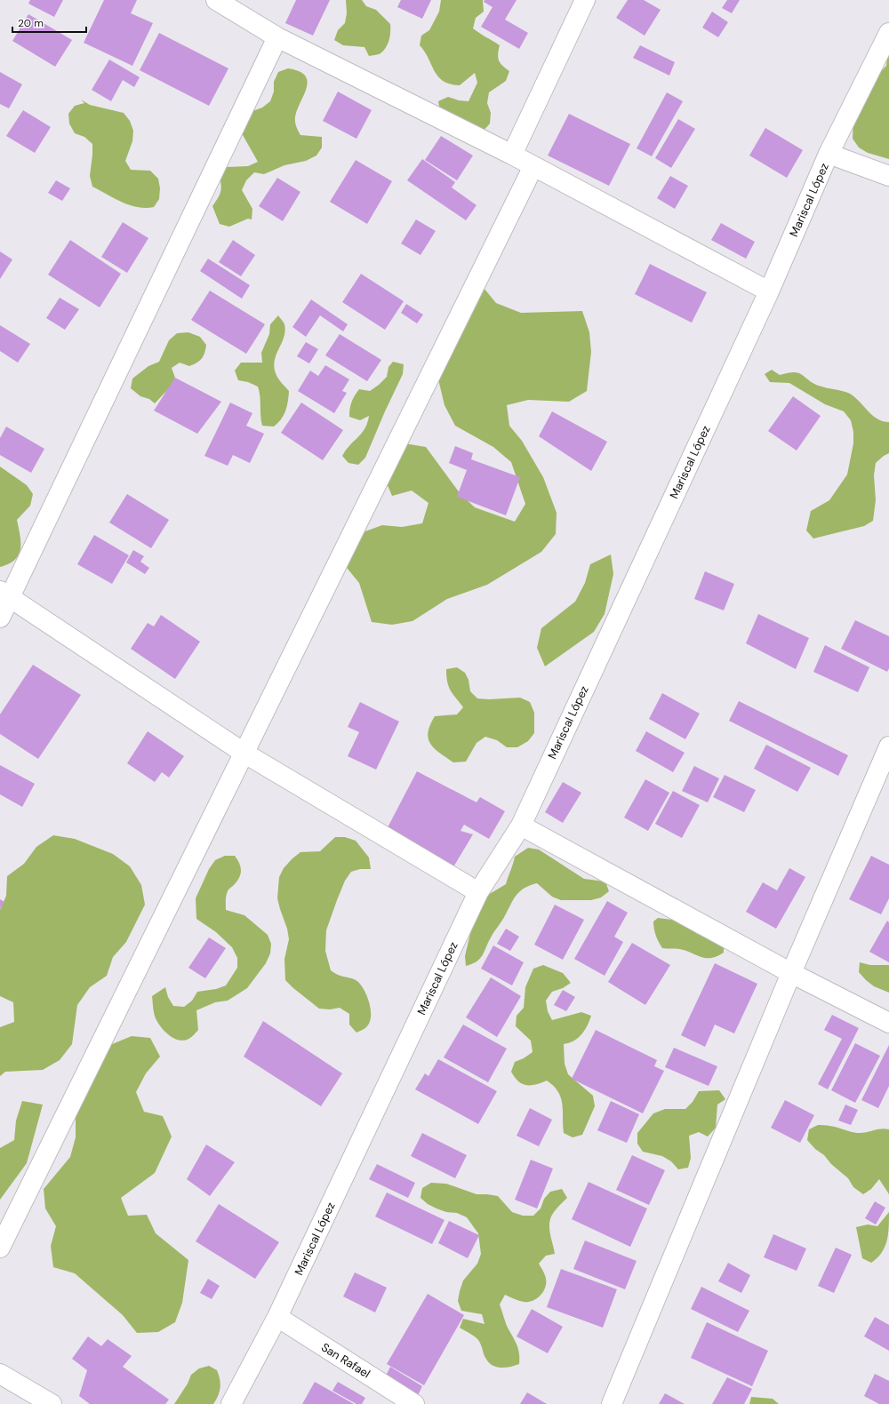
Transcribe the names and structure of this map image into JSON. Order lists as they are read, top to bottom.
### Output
{
  "streets": {
    "street": ["Mariscal López", "San Rafael"]
  },
  "crossings": [
    ["Mariscal López", "San Rafael"]
  ],
  "scale_bar": "20 m"
}
